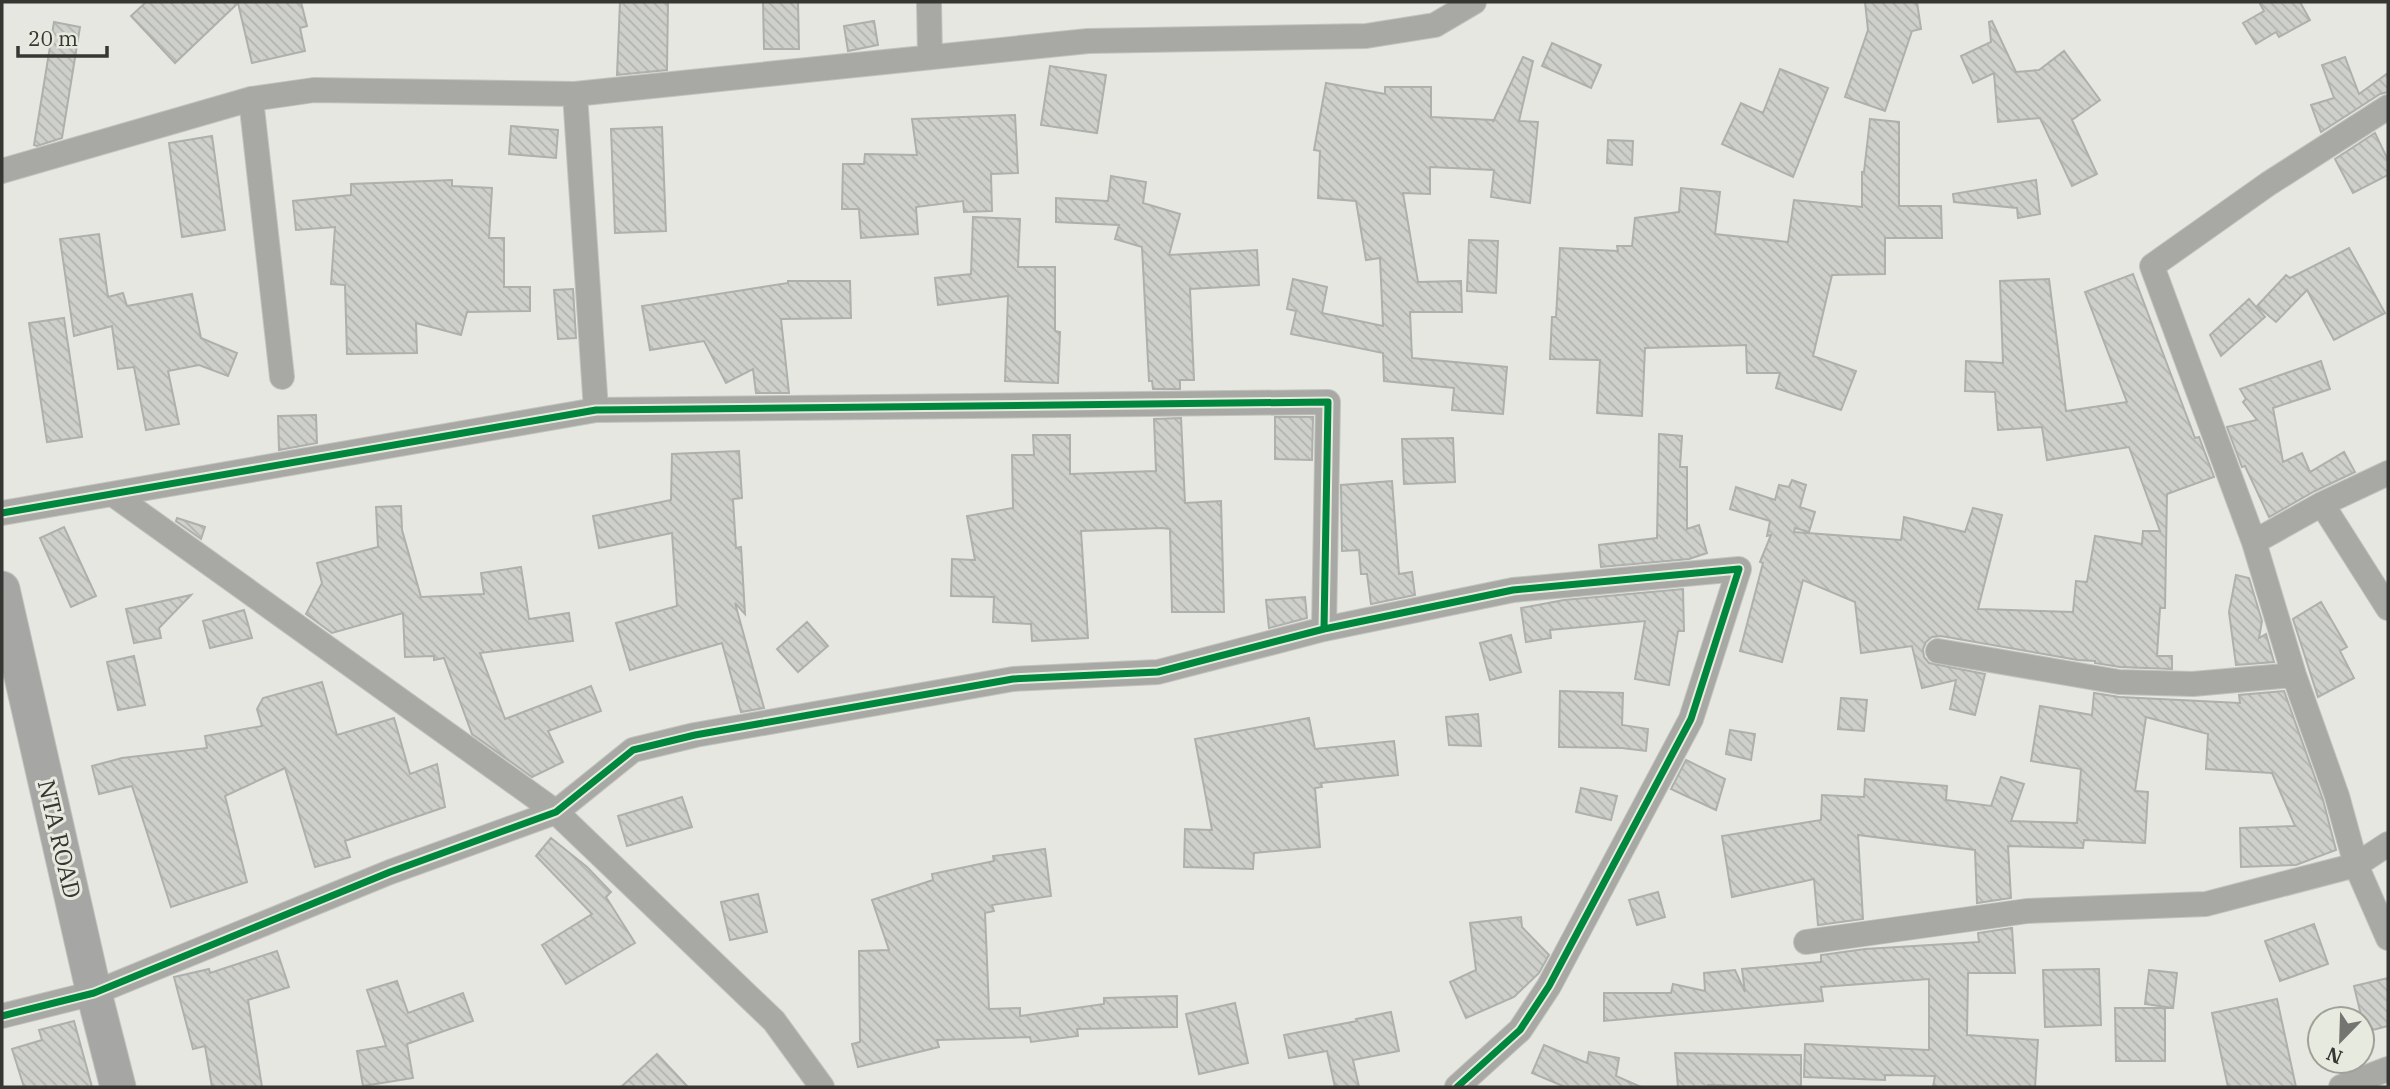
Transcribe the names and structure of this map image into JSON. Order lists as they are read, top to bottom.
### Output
{
  "streets": {
    "street": ["NTA ROAD"]
  },
  "scale_bar": "20 m",
  "north": "bottom left"
}
